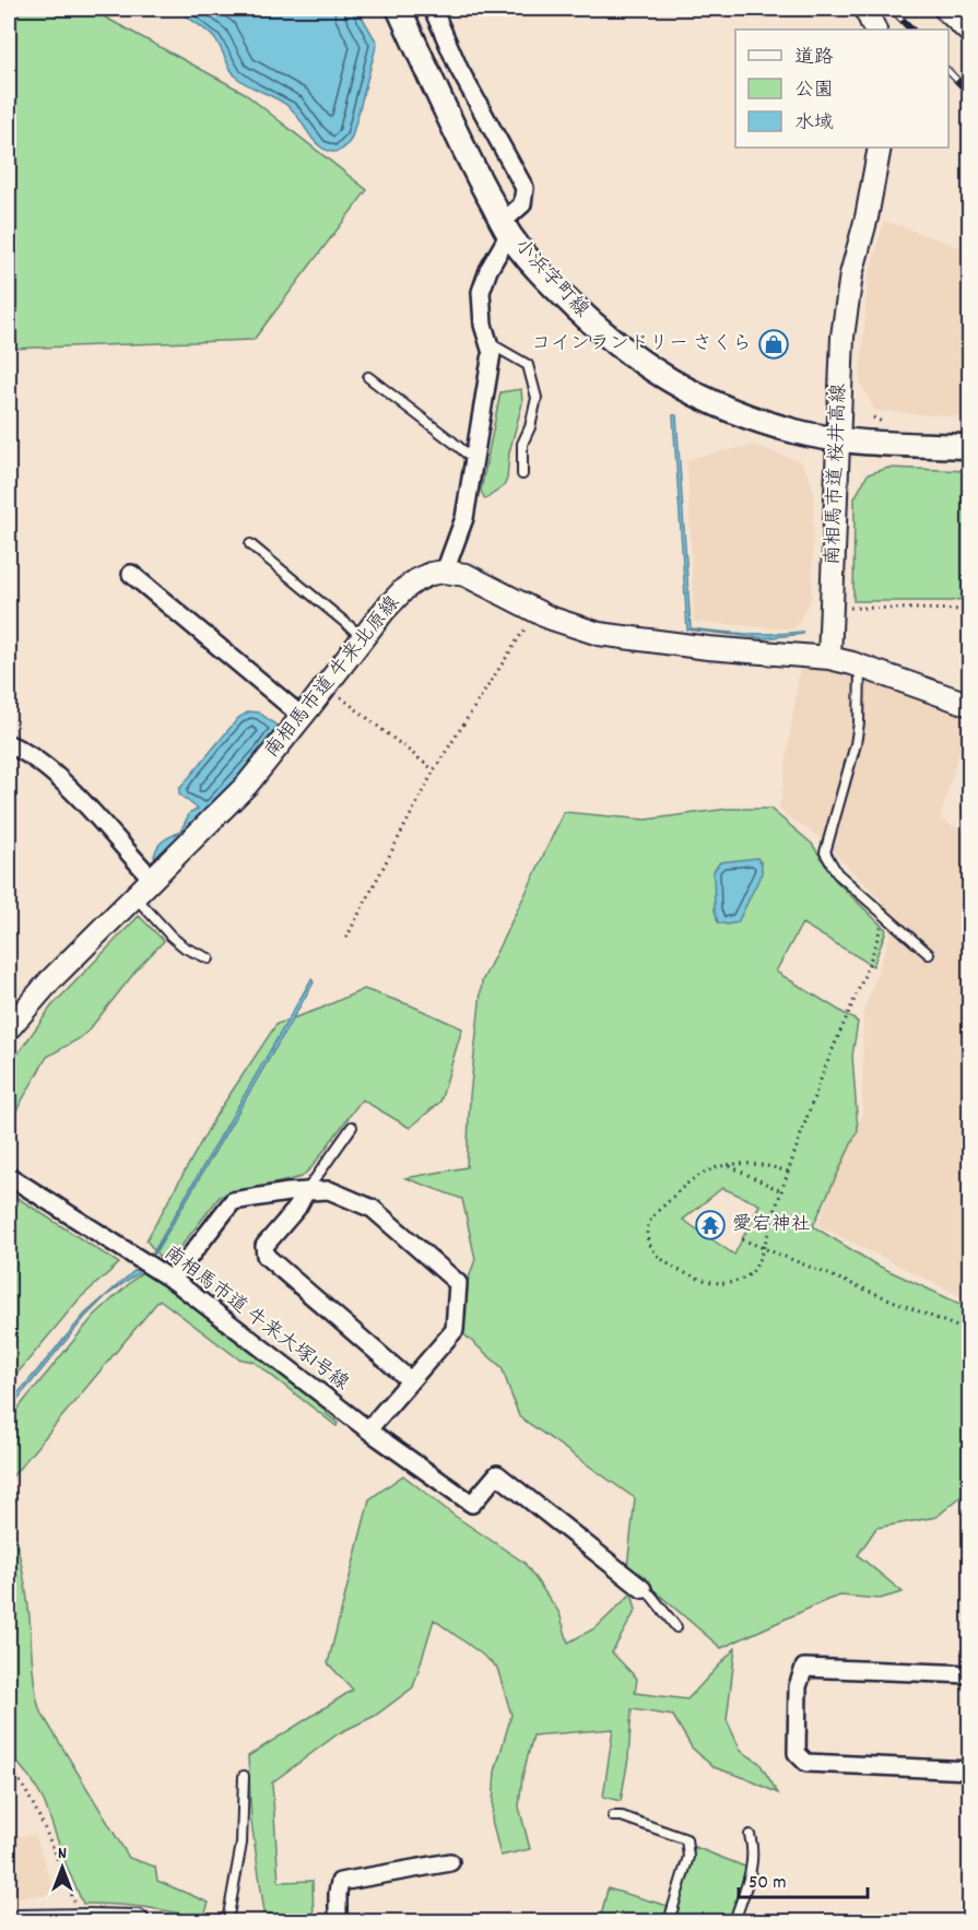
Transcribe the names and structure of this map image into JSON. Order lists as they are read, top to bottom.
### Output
{
  "streets": {
    "main road": ["小浜字町線"],
    "street": ["南相馬市道 桜井高線", "南相馬市道 牛来北原線", "南相馬市道 牛来大塚1号線"]
  },
  "crossings": [
    ["小浜字町線", "南相馬市道 桜井高線"],
    ["南相馬市道 桜井高線", "南相馬市道 牛来北原線"]
  ],
  "places": {
    "shop": ["コインランドリー さくら"],
    "temple": ["愛宕神社"]
  },
  "legend": ["道路", "公園", "水域"],
  "scale_bar": "50 m",
  "north": "top"
}
